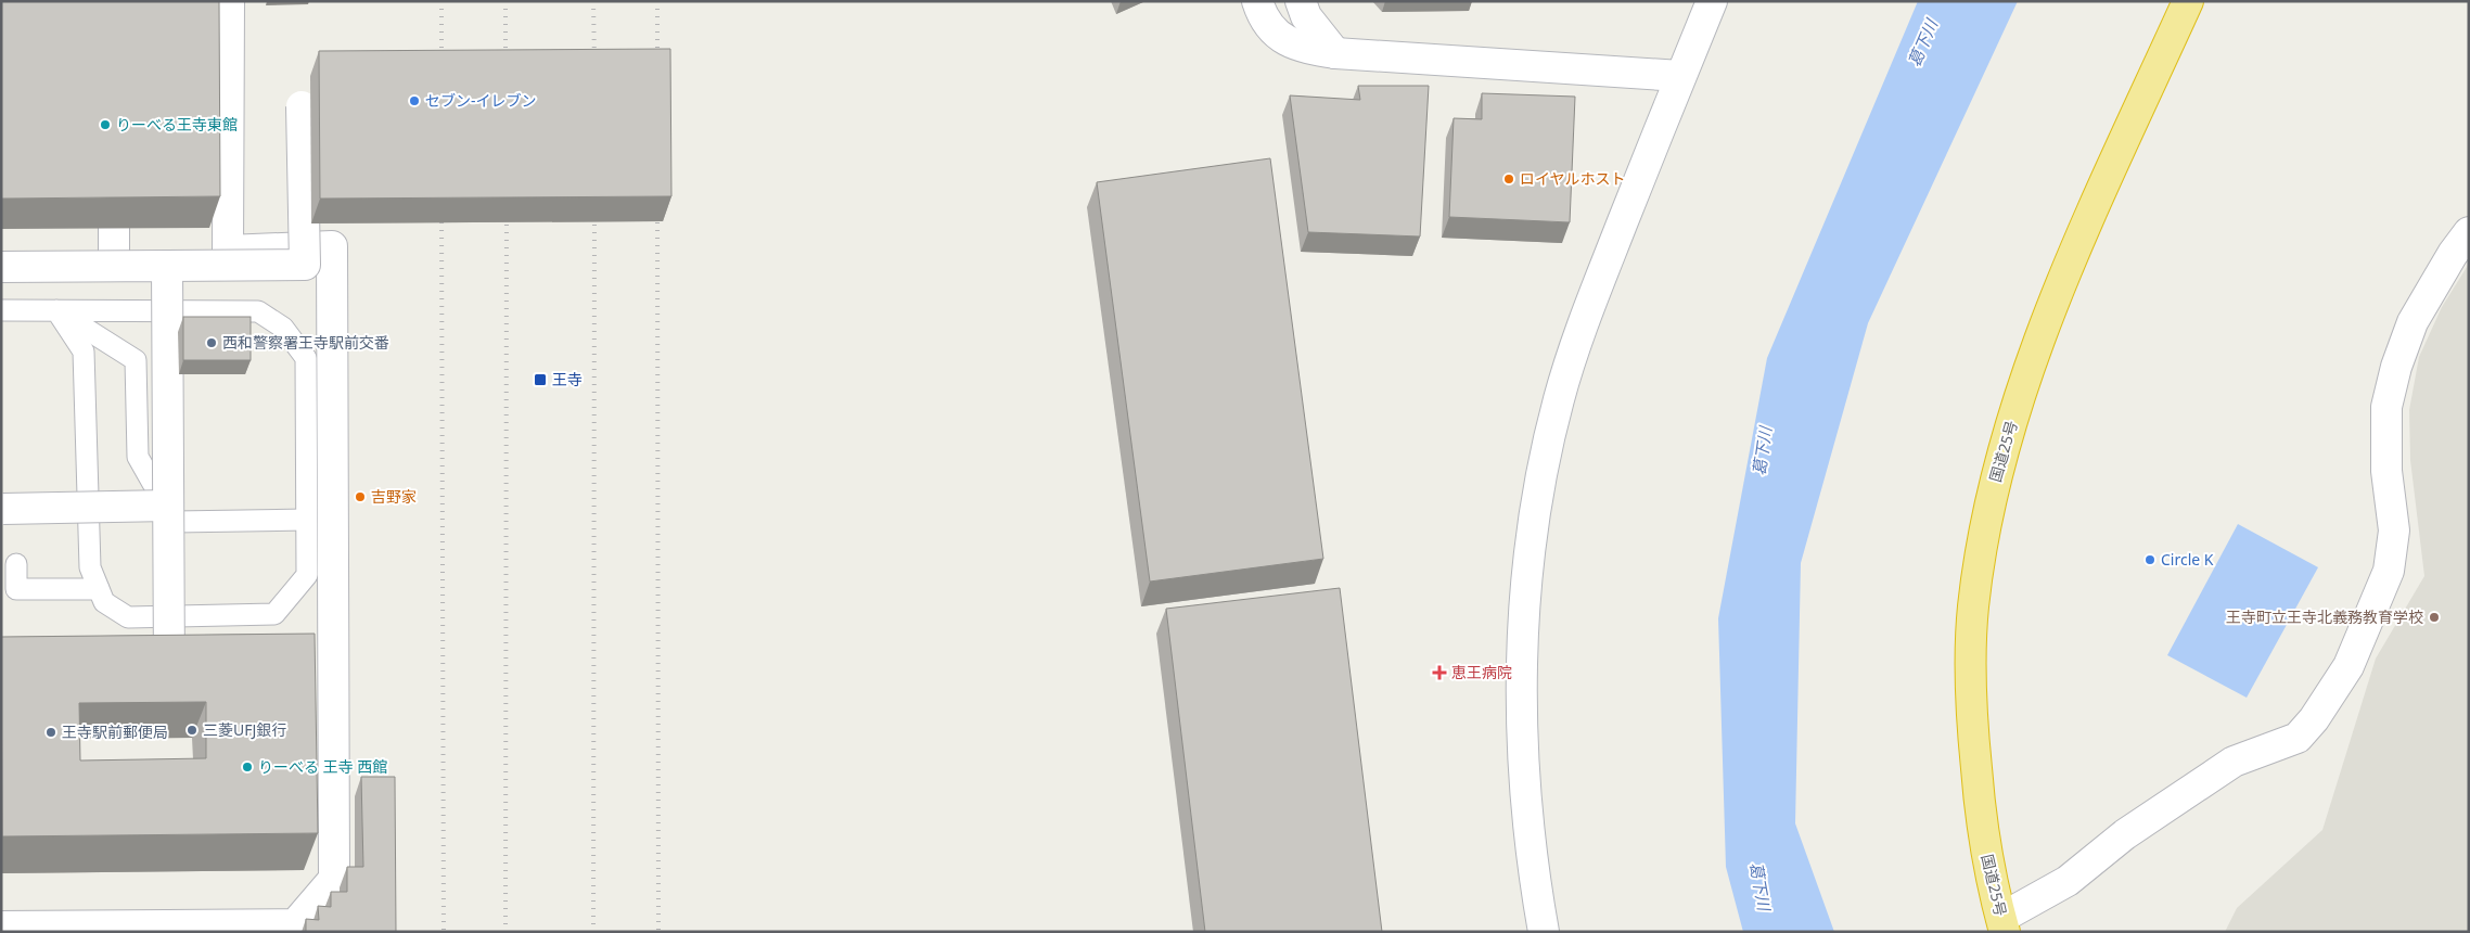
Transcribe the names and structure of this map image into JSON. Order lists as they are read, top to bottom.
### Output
{
  "streets": {
    "highway": ["国道25号"]
  },
  "water": ["葛下川"],
  "places": {
    "other": [
      "セブン-イレブン",
      "りーべる王寺東館",
      "ロイヤルホスト",
      "西和警察署王寺駅前交番",
      "吉野家",
      "Circle K",
      "王寺町立王寺北義務教育学校",
      "三菱UFJ銀行",
      "王寺駅前郵便局",
      "りーべる 王寺 西館"
    ],
    "transit": ["王寺"],
    "health": ["恵王病院"]
  }
}
